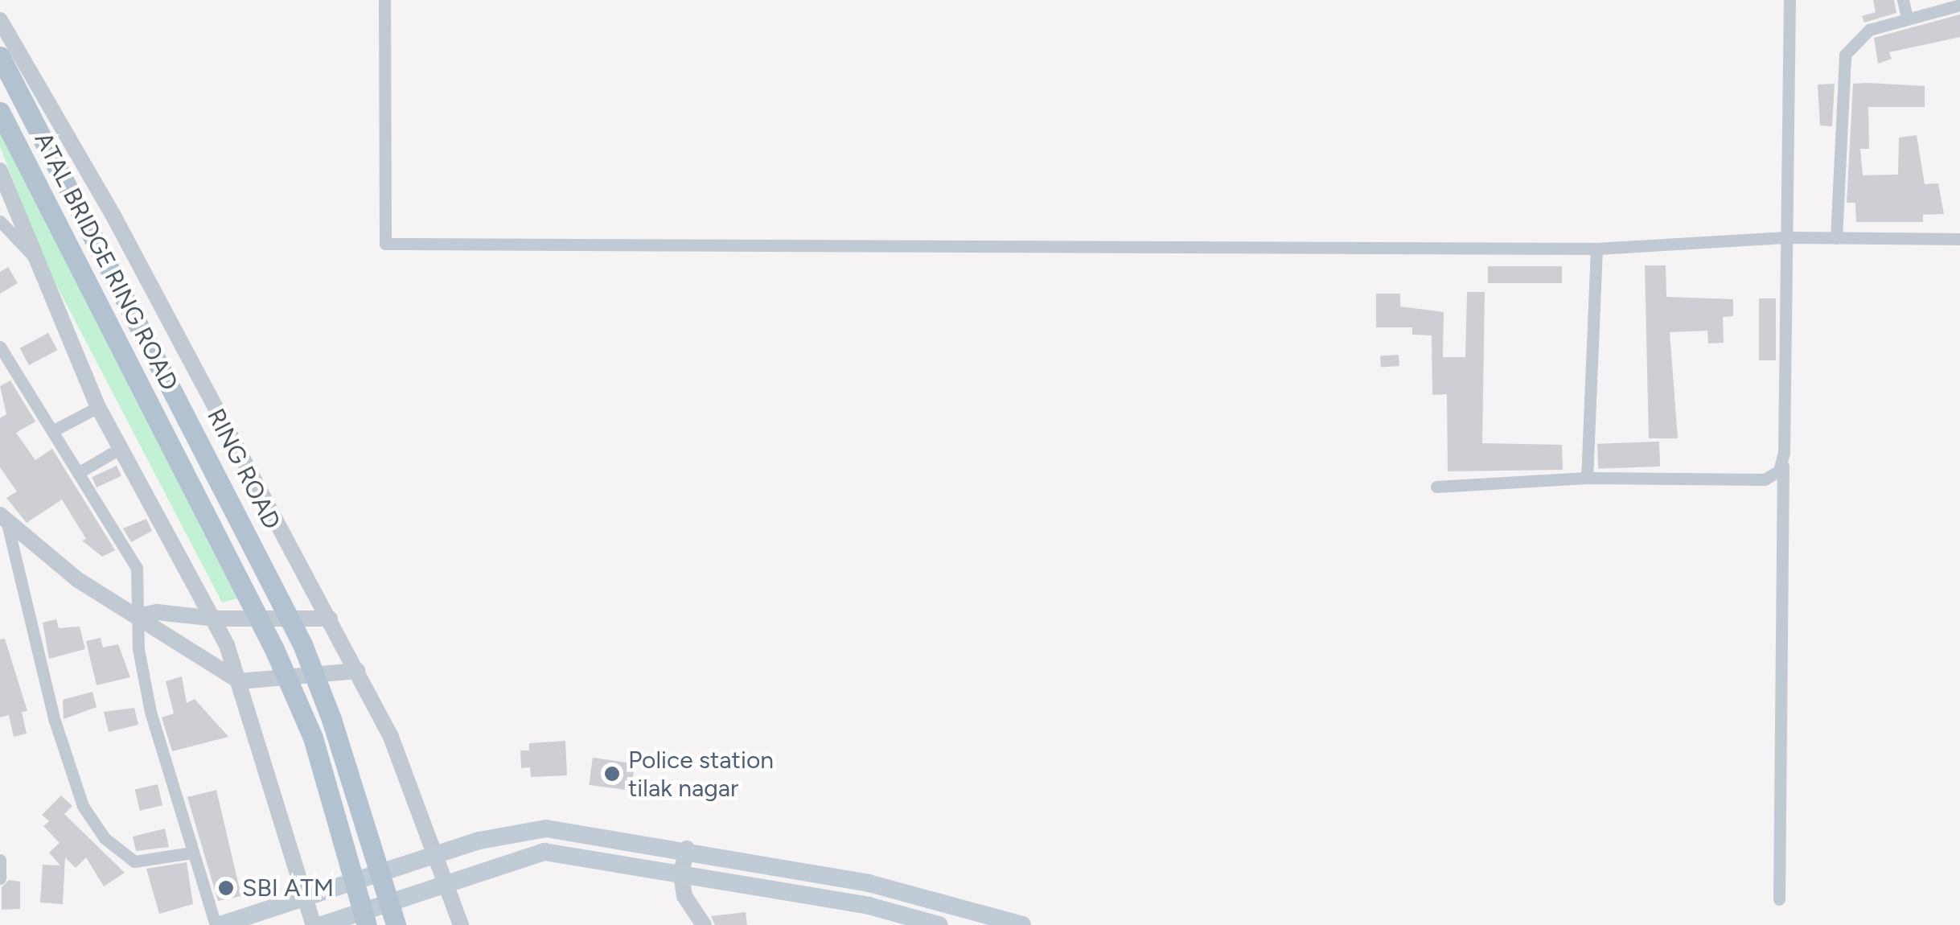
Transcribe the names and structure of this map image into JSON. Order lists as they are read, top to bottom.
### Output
{
  "streets": {
    "main road": ["ATAL BRIDGE RING ROAD", "RING ROAD"]
  },
  "places": ["Police station tilak nagar", "SBI ATM"]
}
